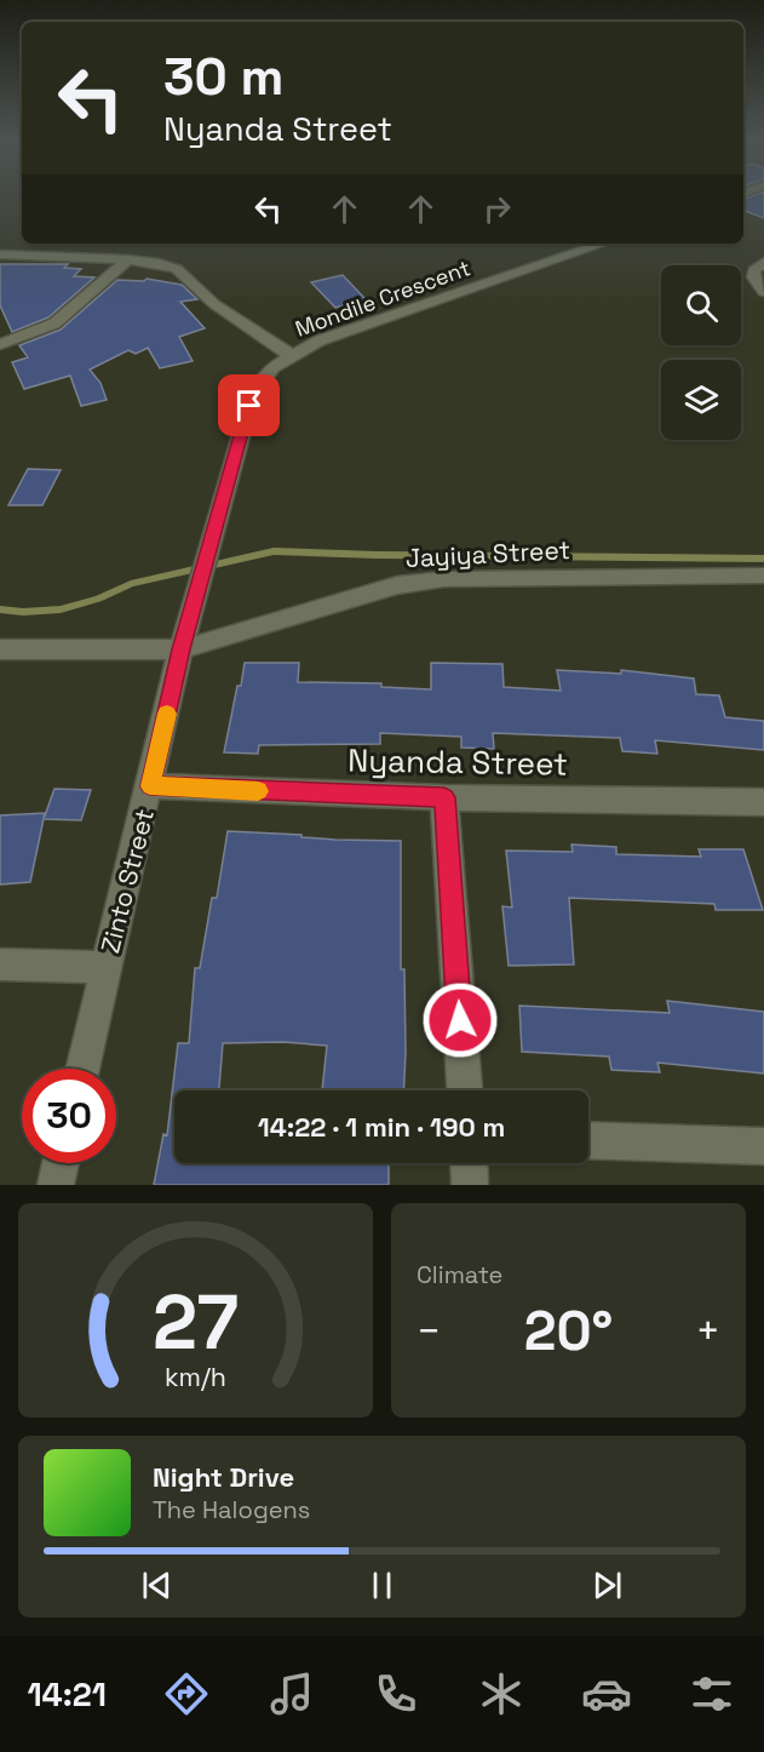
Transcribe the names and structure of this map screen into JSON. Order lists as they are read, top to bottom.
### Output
{
  "streets": {
    "street": [
      "Mondile Crescent",
      "Jayiya Street",
      "Nyanda Street",
      "Zinto Street"
    ]
  },
  "crossings": [
    ["Mondile Crescent", "Zinto Street"],
    ["Jayiya Street", "Zinto Street"],
    ["Nyanda Street", "Zinto Street"]
  ],
  "page": {
    "turn": ["30 m", "Nyanda Street"],
    "limit": "30",
    "trip": "14:22 · 1 min · 190 m",
    "tile": "Climate",
    "heat": ["−", "20°", "+"],
    "song": ["Night Drive", "The Halogens"],
    "tabs": "14:21",
    "gauge": ["27", "km/h"]
  }
}
